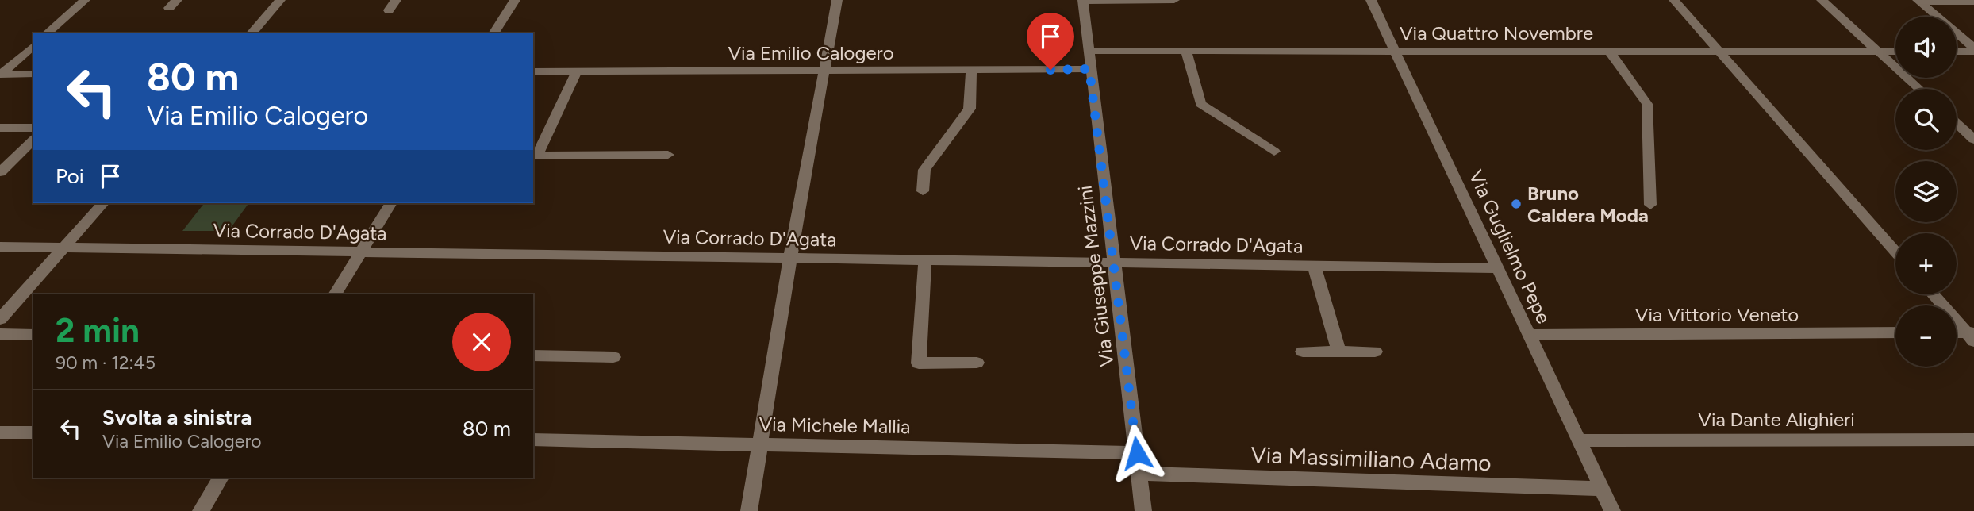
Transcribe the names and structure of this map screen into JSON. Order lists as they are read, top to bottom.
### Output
{
  "streets": {
    "street": [
      "Via Quattro Novembre",
      "Via Emilio Calogero",
      "Via Corrado D'Agata",
      "Via Guglielmo Pepe",
      "Via Giuseppe Mazzini",
      "Via Vittorio Veneto",
      "Via Dante Alighieri",
      "Via Michele Mallia",
      "Via Massimiliano Adamo"
    ]
  },
  "crossings": [
    ["Via Quattro Novembre", "Via Guglielmo Pepe"],
    ["Via Quattro Novembre", "Via Giuseppe Mazzini"],
    ["Via Emilio Calogero", "Via Giuseppe Mazzini"],
    ["Via Corrado D'Agata", "Via Guglielmo Pepe"],
    ["Via Corrado D'Agata", "Via Giuseppe Mazzini"],
    ["Via Guglielmo Pepe", "Via Vittorio Veneto"],
    ["Via Guglielmo Pepe", "Via Dante Alighieri"],
    ["Via Guglielmo Pepe", "Via Massimiliano Adamo"],
    ["Via Giuseppe Mazzini", "Via Michele Mallia"],
    ["Via Giuseppe Mazzini", "Via Massimiliano Adamo"]
  ],
  "places": ["Bruno Caldera Moda"],
  "page": {
    "map_buttons": ["+", "−"],
    "turn": ["80 m", "Via Emilio Calogero"],
    "then": "Poi",
    "heading": ["2 min", "90 m · 12:45"],
    "list": [
      {
        "name": "Svolta a sinistra",
        "note": "Via Emilio Calogero",
        "value": "80 m"
      }
    ]
  }
}
